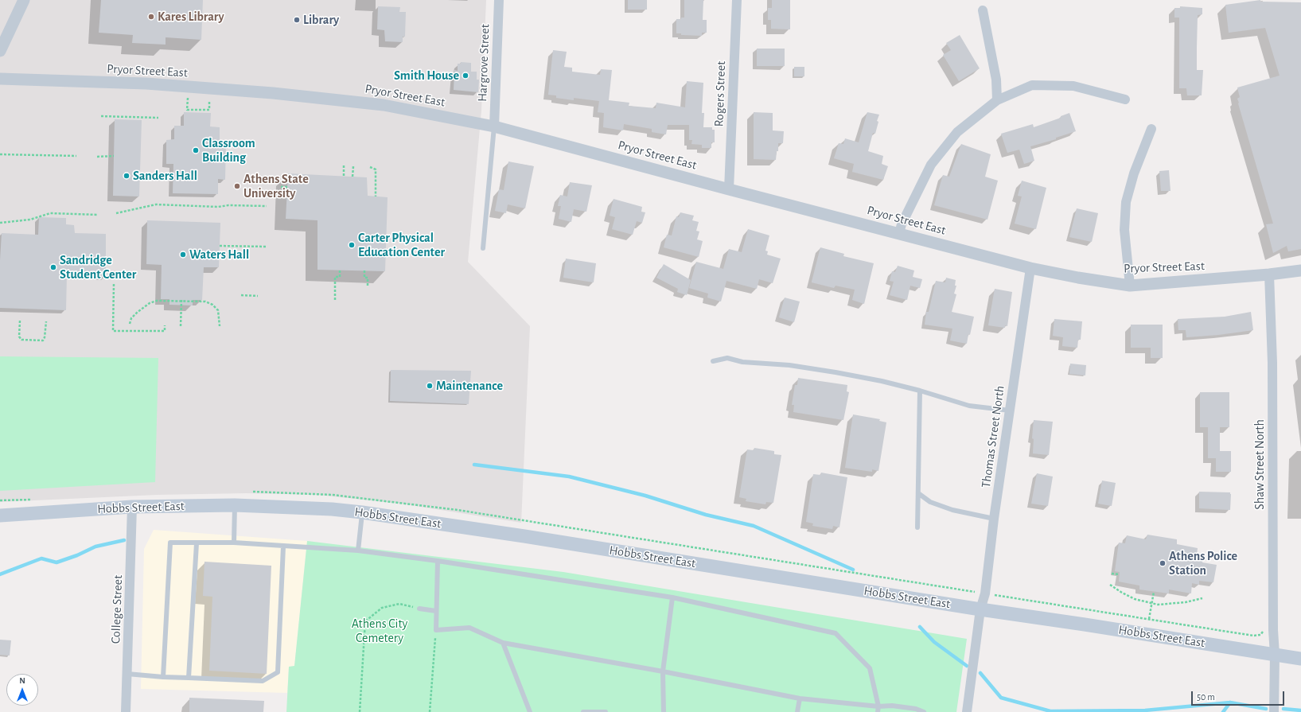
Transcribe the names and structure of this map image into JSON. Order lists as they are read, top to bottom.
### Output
{
  "streets": {
    "main road": ["Hobbs Street East"],
    "street": [
      "Hargrove Street",
      "Pryor Street East",
      "Rogers Street",
      "Thomas Street North",
      "Shaw Street North",
      "College Street"
    ]
  },
  "crossings": [
    ["Hargrove Street", "Pryor Street East"],
    ["Pryor Street East", "Rogers Street"],
    ["Pryor Street East", "Thomas Street North"],
    ["Pryor Street East", "Shaw Street North"],
    ["Thomas Street North", "Hobbs Street East"],
    ["Shaw Street North", "Hobbs Street East"],
    ["Hobbs Street East", "College Street"]
  ],
  "parks": ["Athens City Cemetery"],
  "places": [
    "Kares Library",
    "Library",
    "Smith House",
    "Classroom Building",
    "Sanders Hall",
    "Athens State University",
    "Carter Physical Education Center",
    "Waters Hall",
    "Sandridge Student Center",
    "Maintenance",
    "Athens Police Station"
  ],
  "scale_bar": "50 m",
  "north": "top"
}
